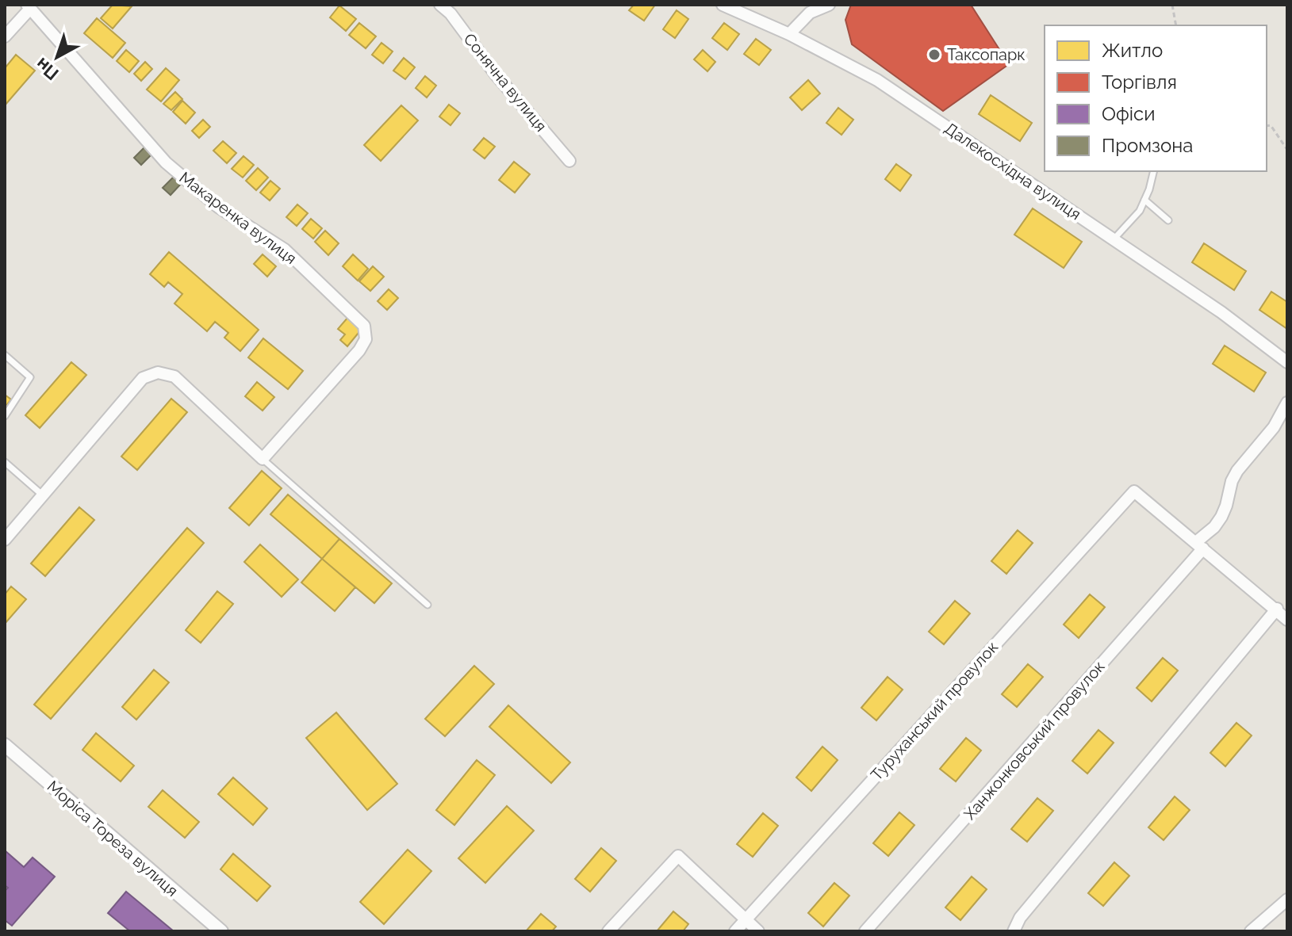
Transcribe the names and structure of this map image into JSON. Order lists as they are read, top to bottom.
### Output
{
  "streets": {
    "street": [
      "Сонячна вулиця",
      "Далекосхідна вулиця",
      "Макаренка вулиця",
      "Туруханський провулок",
      "Ханжонковський провулок",
      "Моріса Тореза вулиця"
    ]
  },
  "crossings": [
    ["Туруханський провулок", "Ханжонковський провулок"]
  ],
  "places": ["Таксопарк"],
  "legend": [
    "Житло",
    "Торгівля",
    "Офіси",
    "Промзона"
  ],
  "north": "bottom left"
}
